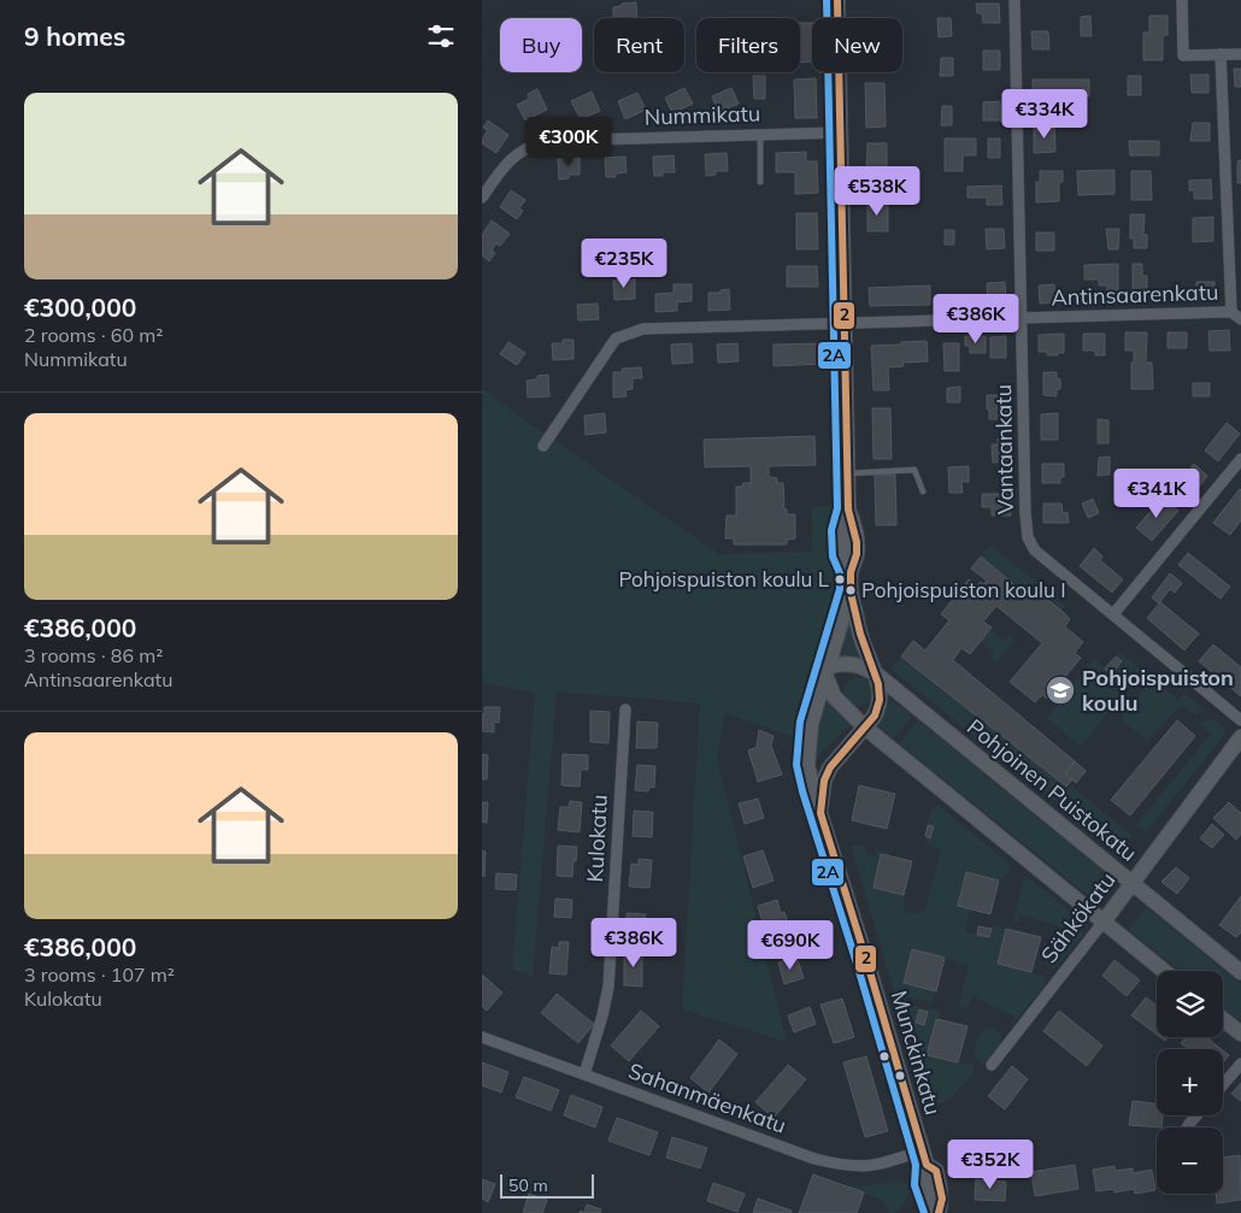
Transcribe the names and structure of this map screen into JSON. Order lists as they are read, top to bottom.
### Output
{
  "streets": {
    "main road": ["Pohjoinen Puistokatu", "Sähkökatu", "Munckinkatu"],
    "street": [
      "Nummikatu",
      "Antinsaarenkatu",
      "Vantaankatu",
      "Kulokatu",
      "Sahanmäenkatu"
    ]
  },
  "crossings": [
    ["Nummikatu", "Munckinkatu"],
    ["Antinsaarenkatu", "Vantaankatu"],
    ["Antinsaarenkatu", "Munckinkatu"],
    ["Pohjoinen Puistokatu", "Sähkökatu"],
    ["Pohjoinen Puistokatu", "Munckinkatu"],
    ["Kulokatu", "Sahanmäenkatu"],
    ["Munckinkatu", "Sahanmäenkatu"]
  ],
  "places": {
    "other": ["Pohjoispuiston koulu L", "Pohjoispuiston koulu I"],
    "school or university": ["Pohjoispuiston koulu"]
  },
  "lines": ["transit line 2", "transit line 2A"],
  "scale_bar": "50 m",
  "page": {
    "heading": "9 homes",
    "chip": [
      "Buy",
      "Rent",
      "Filters",
      "New"
    ],
    "list": [
      {
        "name": "€300,000",
        "note": "2 rooms · 60 m² · Nummikatu"
      },
      {
        "name": "€386,000",
        "note": "3 rooms · 86 m² · Antinsaarenkatu"
      },
      {
        "name": "€386,000",
        "note": "3 rooms · 107 m² · Kulokatu"
      }
    ],
    "price": [
      "€334K",
      "€300K",
      "€538K",
      "€235K",
      "€386K",
      "€341K",
      "€386K",
      "€690K",
      "€352K"
    ],
    "map_buttons": ["+", "−"],
    "scale": "50 m"
  }
}
